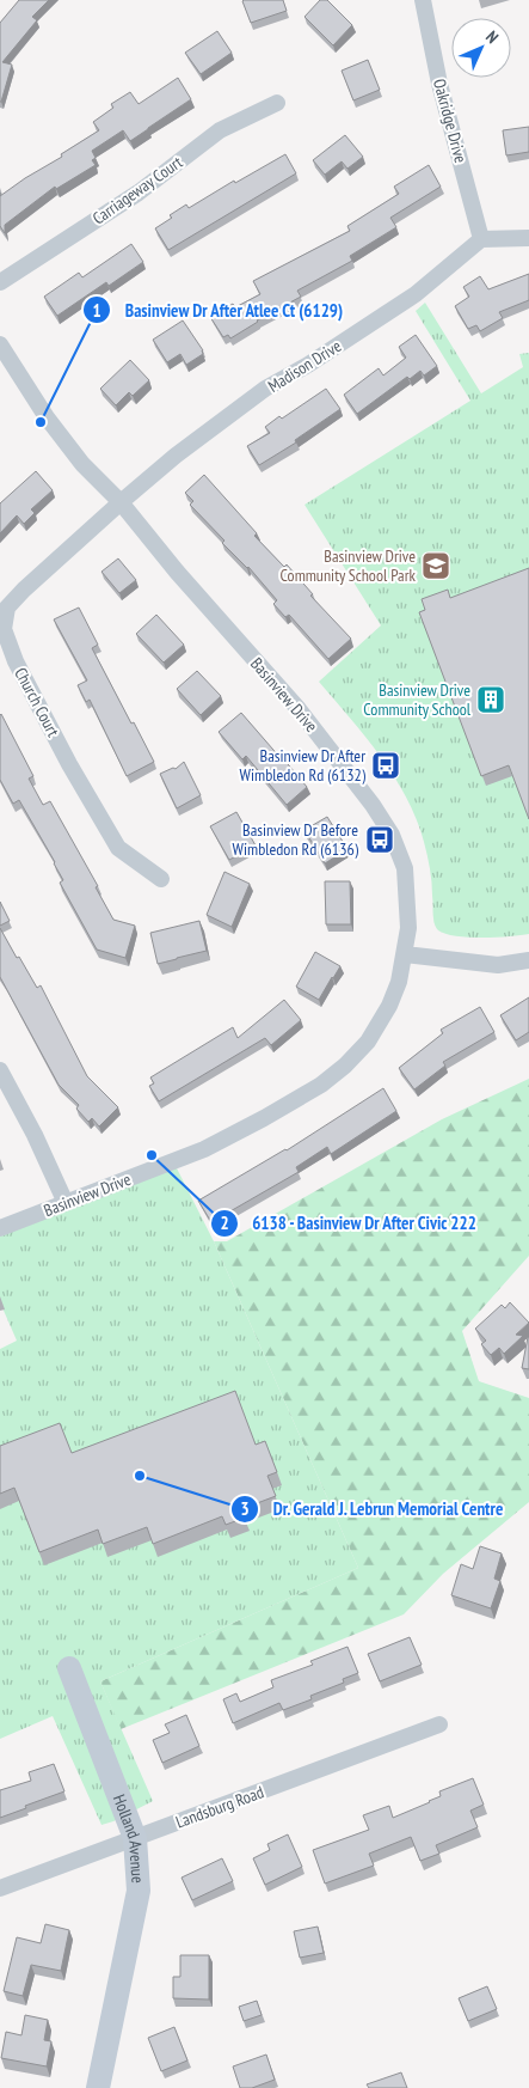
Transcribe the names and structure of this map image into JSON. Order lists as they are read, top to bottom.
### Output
{
  "streets": {
    "street": [
      "Oakridge Drive",
      "Carriageway Court",
      "Madison Drive",
      "Basinview Drive",
      "Church Court",
      "Landsburg Road",
      "Holland Avenue"
    ]
  },
  "crossings": [
    ["Oakridge Drive", "Madison Drive"],
    ["Madison Drive", "Basinview Drive"],
    ["Madison Drive", "Church Court"],
    ["Basinview Drive", "Church Court"],
    ["Landsburg Road", "Holland Avenue"]
  ],
  "places": {
    "other": ["Basinview Dr After Atlee Ct (6129)", "6138 - Basinview Dr After Civic 222", "Dr. Gerald J. Lebrun Memorial Centre"],
    "school or university": ["Basinview Drive Community School Park"],
    "building": ["Basinview Drive Community School"],
    "bus stop": ["Basinview Dr After Wimbledon Rd (6132)", "Basinview Dr Before Wimbledon Rd (6136)"]
  },
  "north": "top right"
}
